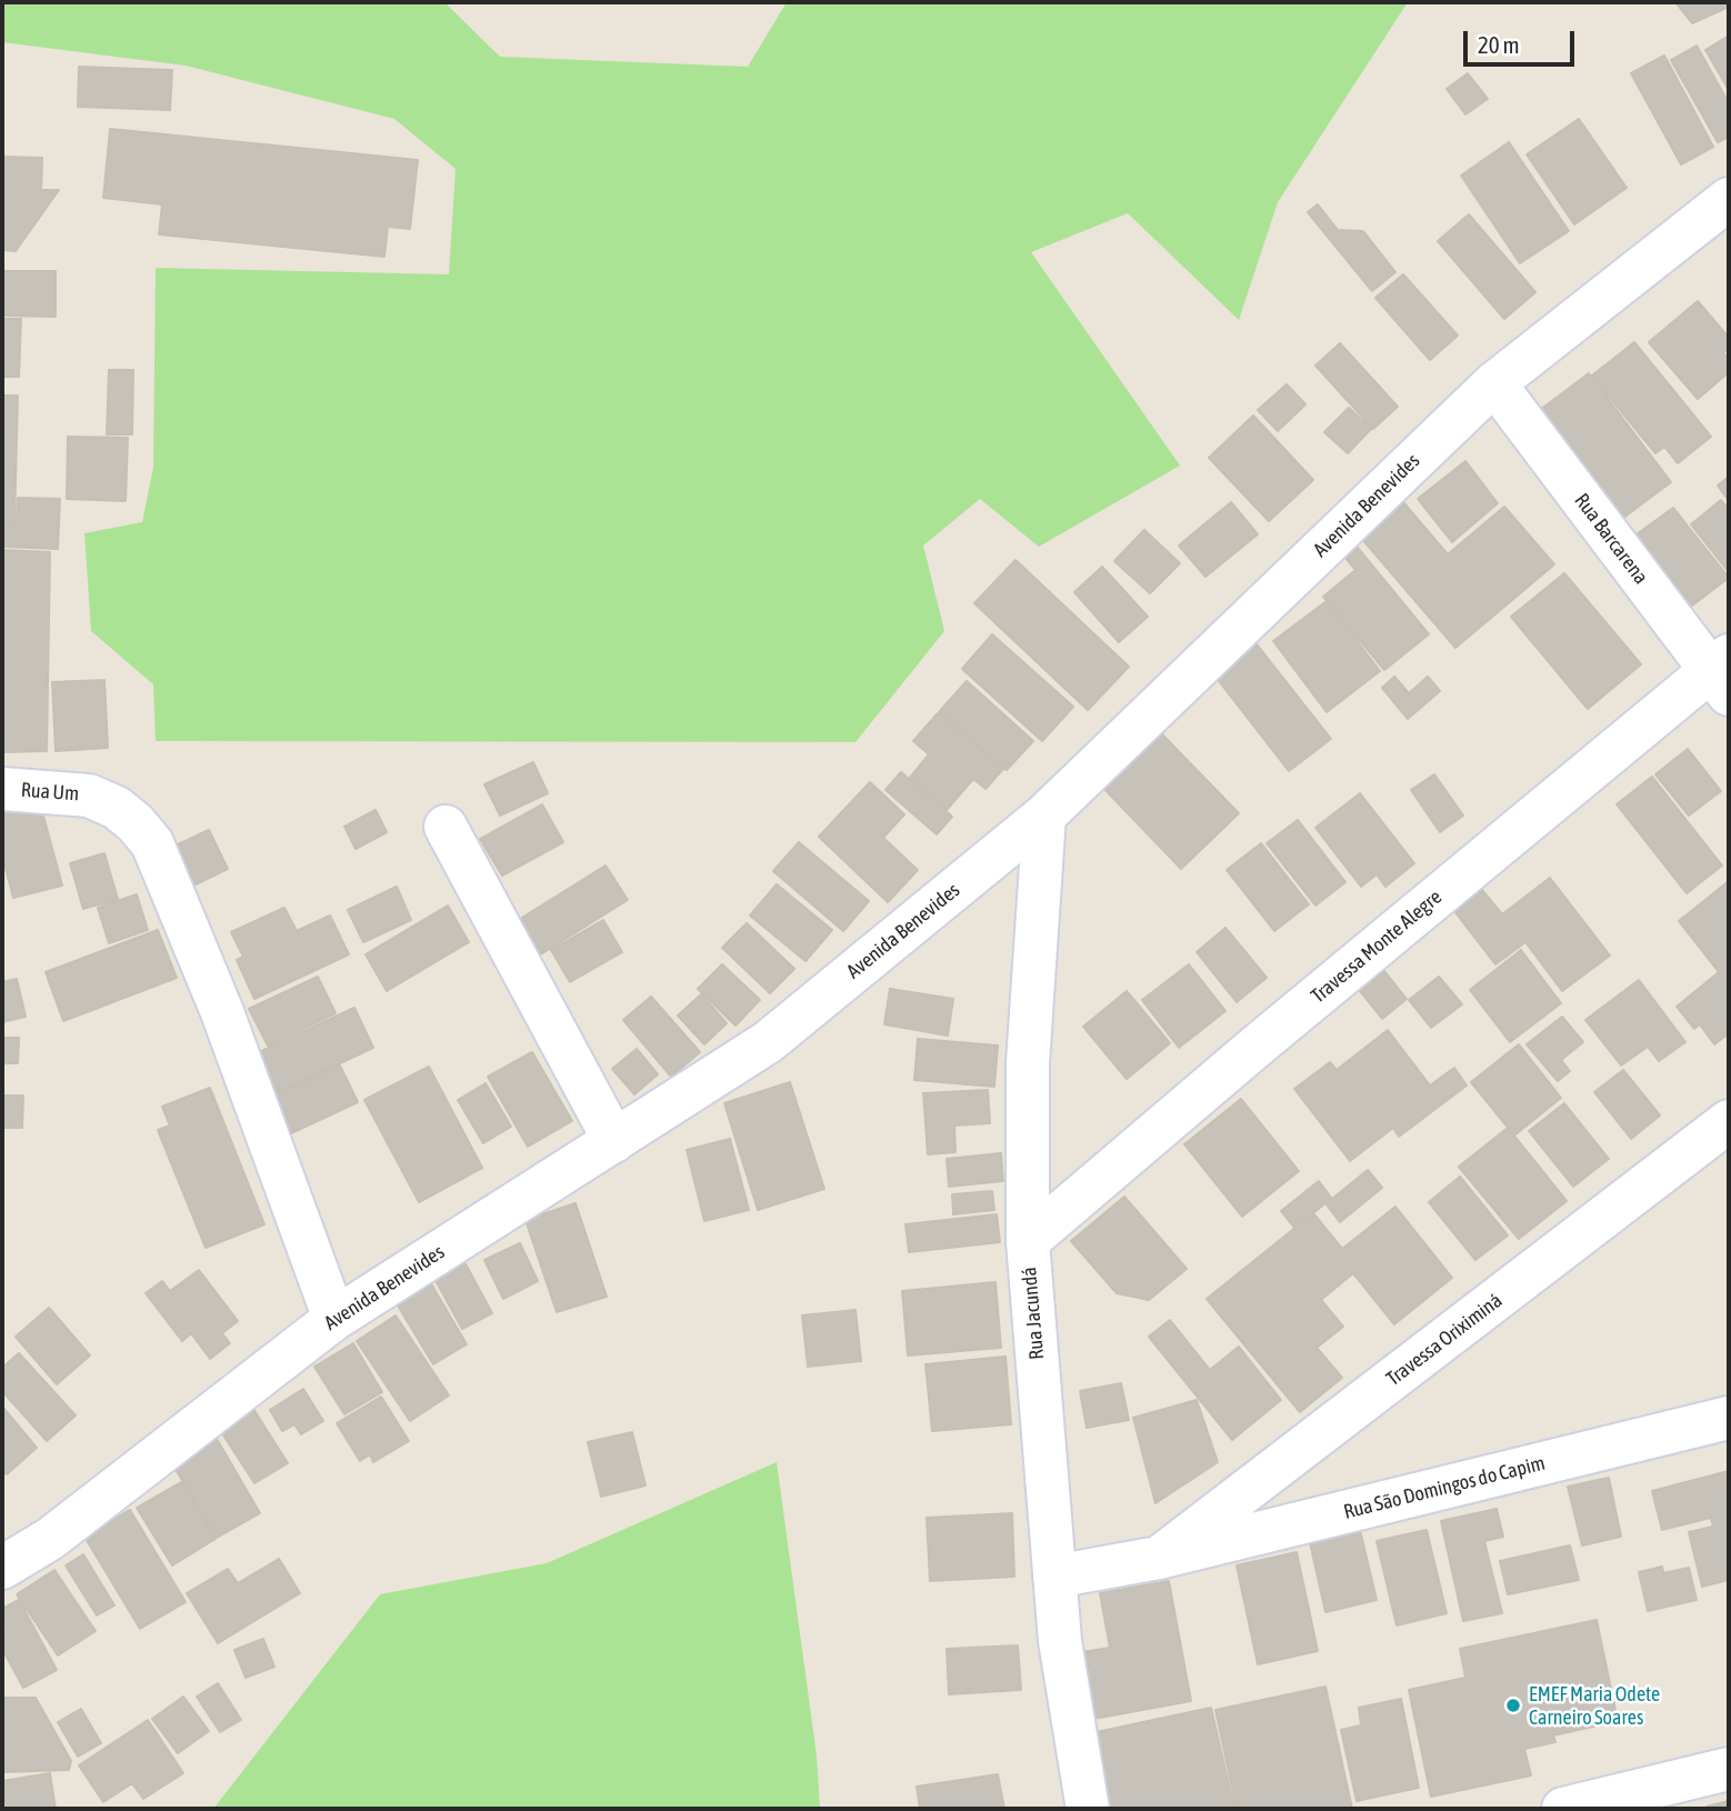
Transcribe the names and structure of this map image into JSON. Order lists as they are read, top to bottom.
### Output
{
  "streets": {
    "street": [
      "Avenida Benevides",
      "Rua Barcarena",
      "Rua Um",
      "Travessa Monte Alegre",
      "Rua Jacundá",
      "Travessa Oriximiná",
      "Rua São Domingos do Capim"
    ]
  },
  "crossings": [
    ["Avenida Benevides", "Rua Barcarena"],
    ["Avenida Benevides", "Rua Um"],
    ["Avenida Benevides", "Rua Jacundá"],
    ["Rua Barcarena", "Travessa Monte Alegre"],
    ["Travessa Monte Alegre", "Rua Jacundá"],
    ["Rua Jacundá", "Rua São Domingos do Capim"],
    ["Travessa Oriximiná", "Rua São Domingos do Capim"]
  ],
  "places": ["EMEF Maria Odete Carneiro Soares"],
  "scale_bar": "20 m"
}
